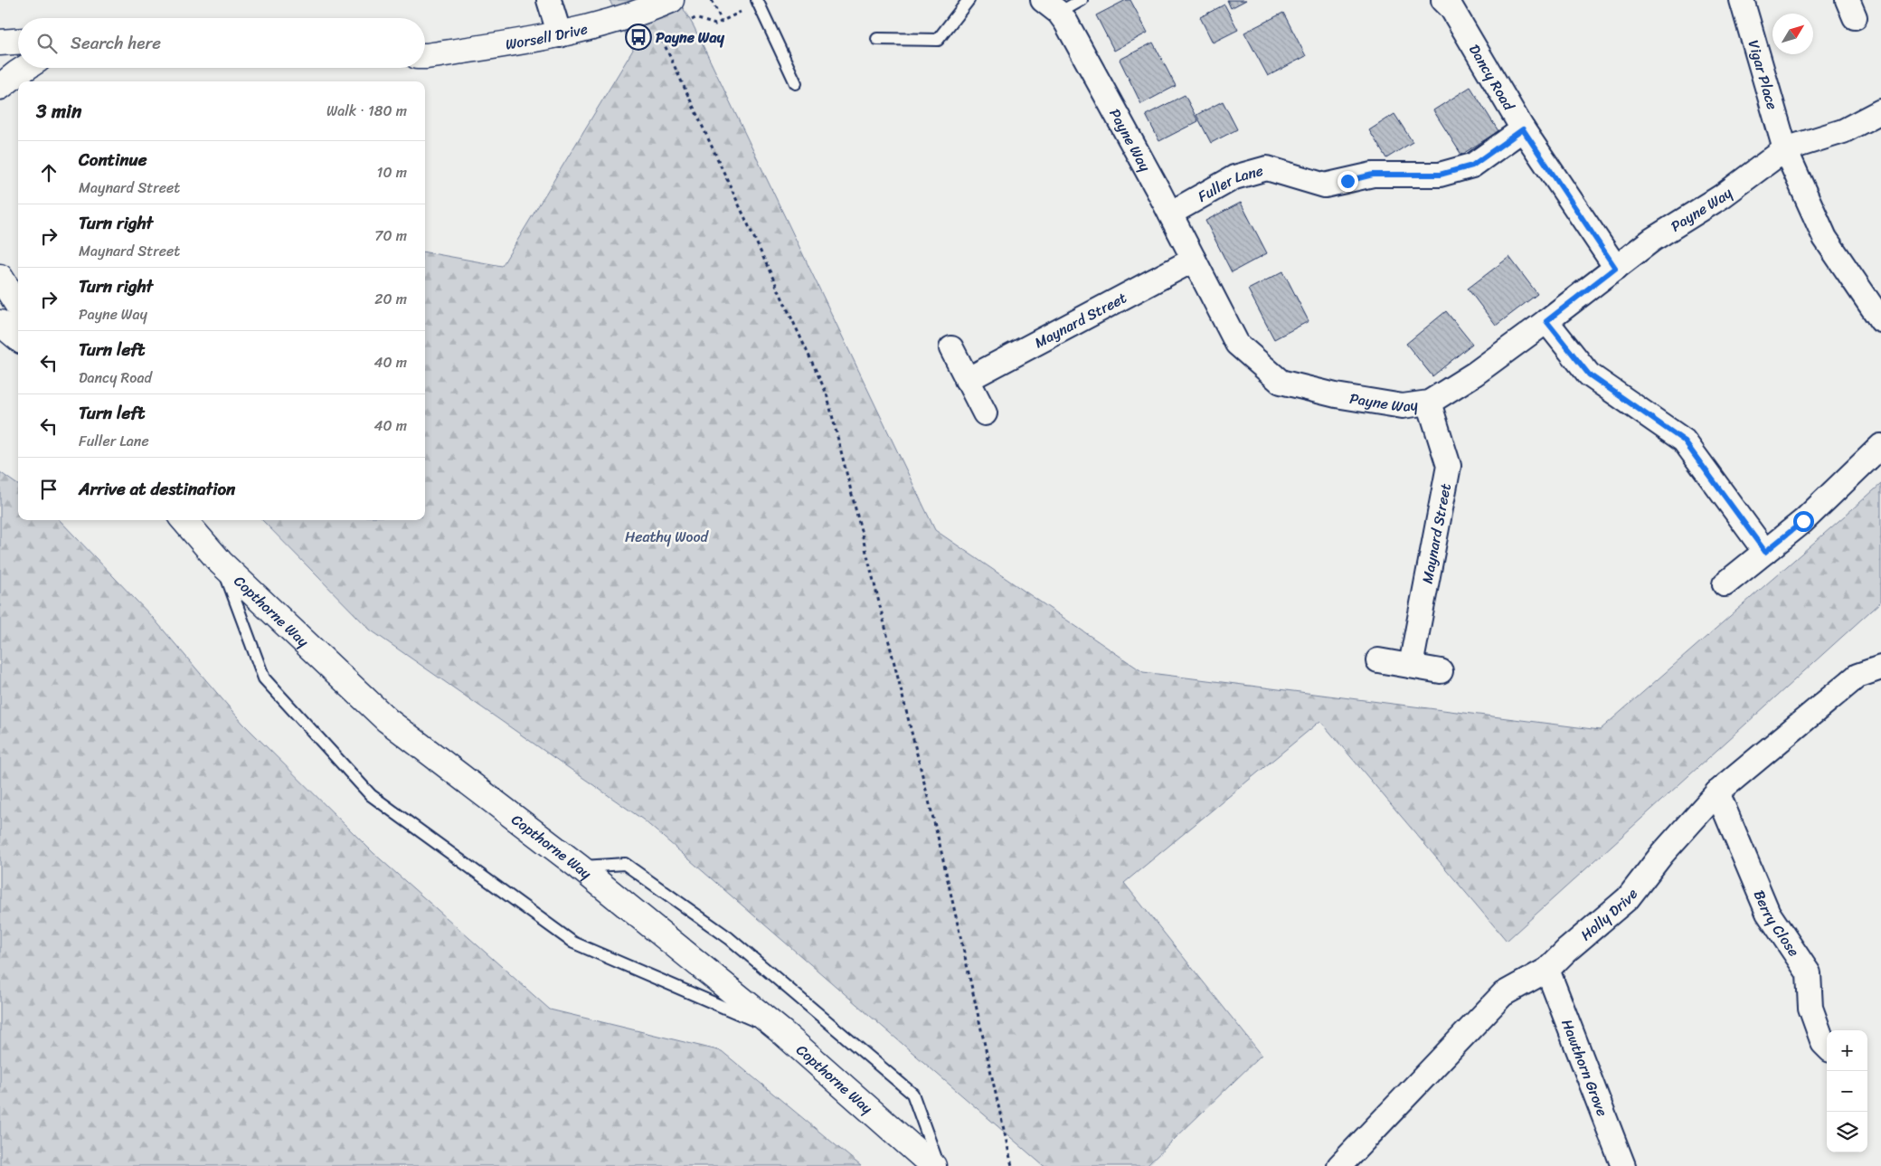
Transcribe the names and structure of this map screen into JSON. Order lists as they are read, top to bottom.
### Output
{
  "streets": {
    "main road": ["Worsell Drive", "Copthorne Way"],
    "street": [
      "Vigar Place",
      "Dancy Road",
      "Payne Way",
      "Fuller Lane",
      "Maynard Street",
      "Holly Drive",
      "Berry Close",
      "Hawthorn Grove"
    ]
  },
  "crossings": [
    ["Vigar Place", "Payne Way"],
    ["Dancy Road", "Payne Way"],
    ["Dancy Road", "Fuller Lane"],
    ["Payne Way", "Fuller Lane"],
    ["Payne Way", "Maynard Street"],
    ["Holly Drive", "Berry Close"],
    ["Holly Drive", "Hawthorn Grove"]
  ],
  "parks": ["Heathy Wood"],
  "places": {
    "bus stop": ["Payne Way"]
  },
  "north": "top right",
  "page": {
    "search": "Search here",
    "heading": ["3 min", "Walk · 180 m"],
    "list": [
      ["Continue", "Maynard Street", "10 m"],
      ["Turn right", "Maynard Street", "70 m"],
      ["Turn right", "Payne Way", "20 m"],
      ["Turn left", "Dancy Road", "40 m"],
      ["Turn left", "Fuller Lane", "40 m"],
      "Arrive at destination"
    ],
    "map_buttons": ["+", "−"]
  }
}
